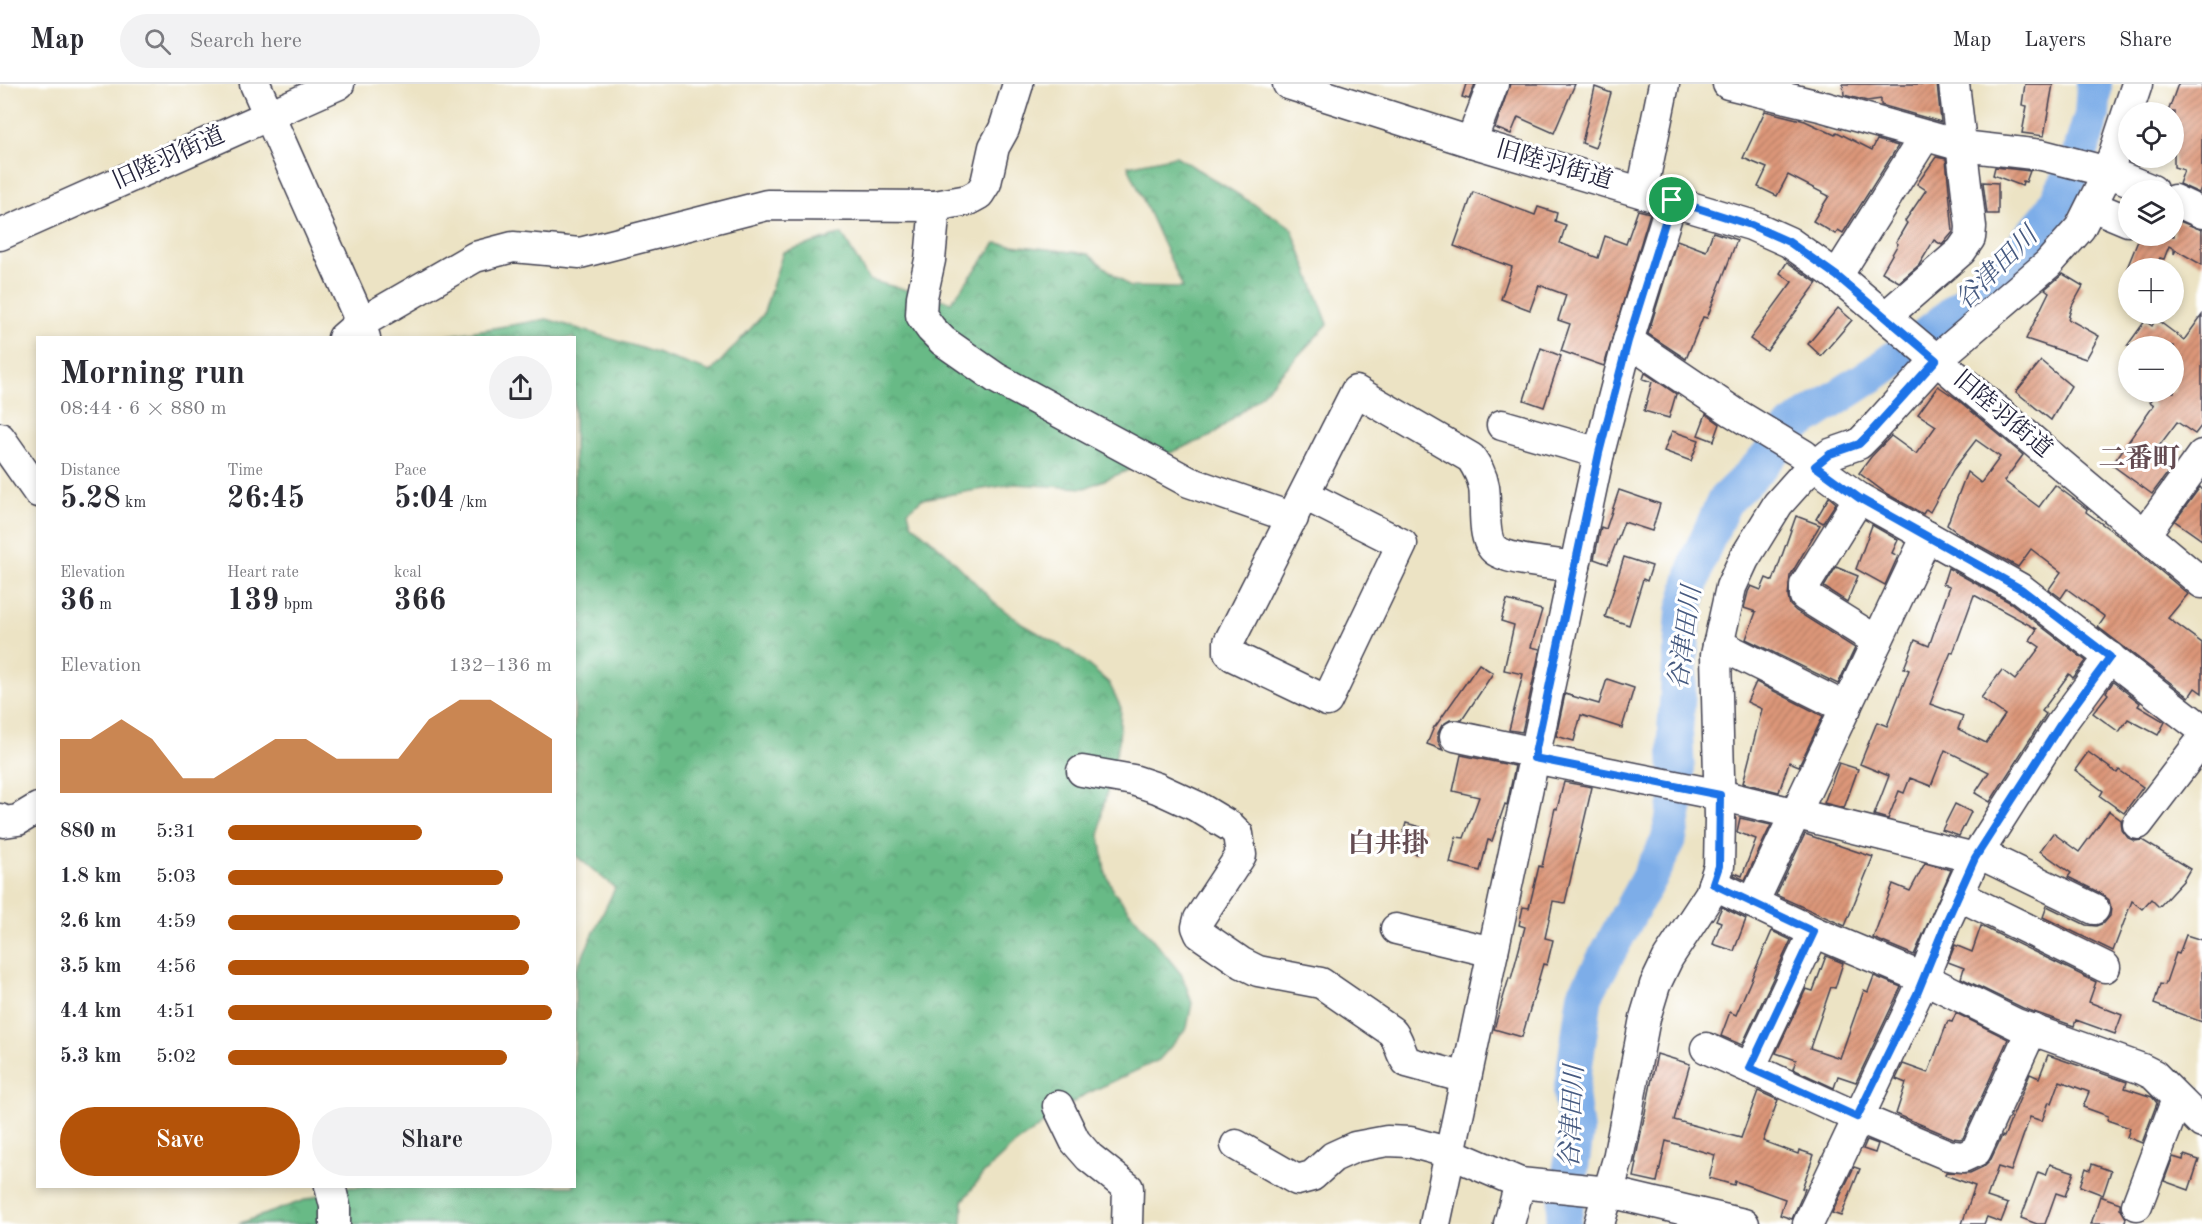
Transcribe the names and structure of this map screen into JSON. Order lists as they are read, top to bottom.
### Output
{
  "streets": {
    "street": ["旧陸羽街道"]
  },
  "districts": ["二番町", "白井掛"],
  "water": ["谷津田川"],
  "page": {
    "header": "Map",
    "search": "Search here",
    "nav": ["Map", "Layers", "Share"],
    "map_buttons": ["+", "−"],
    "heading": ["Morning run", "08:44 · 6 × 880 m"],
    "stats": [
      ["Distance", "5.28 km"],
      ["Time", "26:45"],
      ["Pace", "5:04 /km"],
      ["Elevation", "36 m"],
      ["Heart rate", "139 bpm"],
      ["kcal", "366"]
    ],
    "chart": ["Elevation", "132–136 m"],
    "list": [
      {
        "name": "880 m",
        "note": "5:31"
      },
      {
        "name": "1.8 km",
        "note": "5:03"
      },
      {
        "name": "2.6 km",
        "note": "4:59"
      },
      {
        "name": "3.5 km",
        "note": "4:56"
      },
      {
        "name": "4.4 km",
        "note": "4:51"
      },
      {
        "name": "5.3 km",
        "note": "5:02"
      }
    ],
    "buttons": ["Save", "Share"]
  }
}
